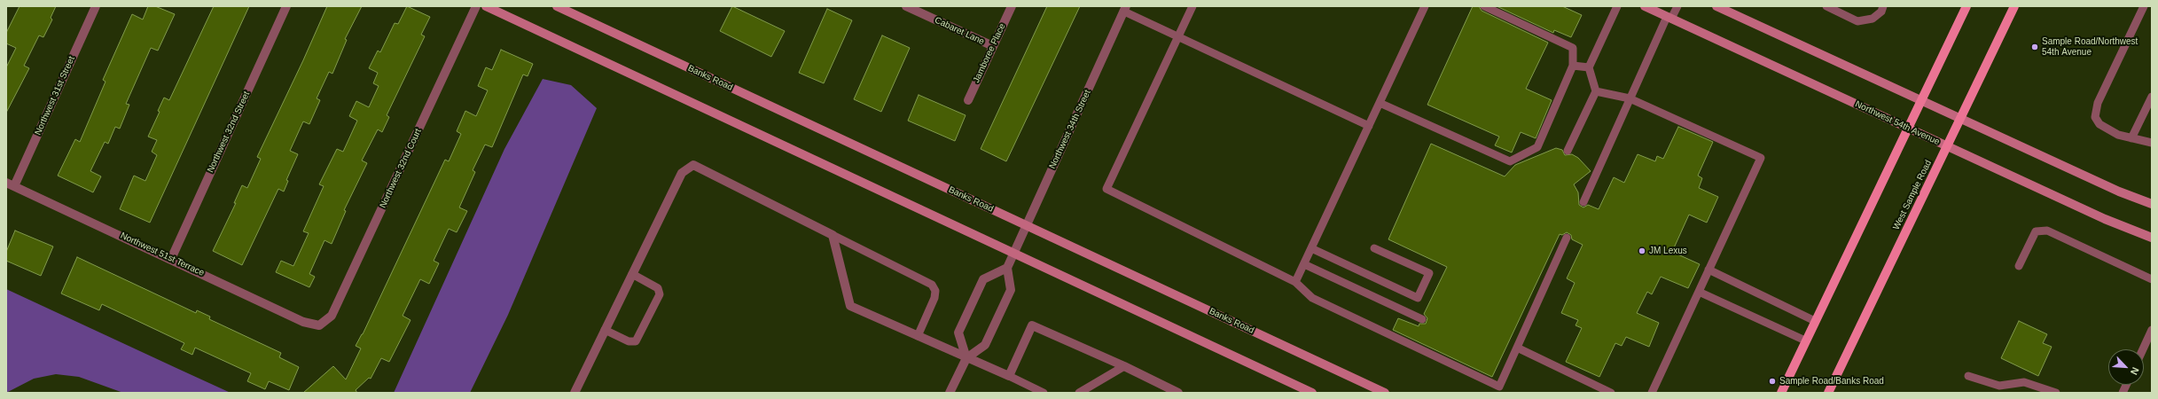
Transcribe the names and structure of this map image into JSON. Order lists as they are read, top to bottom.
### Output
{
  "streets": {
    "main road": ["West Sample Road"],
    "street": [
      "Cabaret Lane",
      "Jamboree Place",
      "Banks Road",
      "Northwest 31st Street",
      "Northwest 54th Avenue",
      "Northwest 34th Street",
      "Northwest 32nd Street",
      "Northwest 32nd Court",
      "Northwest 51st Terrace"
    ]
  },
  "crossings": [
    ["Cabaret Lane", "Jamboree Place"],
    ["Banks Road", "Northwest 34th Street"],
    ["Northwest 31st Street", "Northwest 51st Terrace"],
    ["Northwest 54th Avenue", "West Sample Road"],
    ["Northwest 32nd Street", "Northwest 51st Terrace"],
    ["Northwest 32nd Court", "Northwest 51st Terrace"]
  ],
  "places": ["Sample Road/Northwest 54th Avenue", "JM Lexus", "Sample Road/Banks Road"],
  "north": "bottom right"
}
